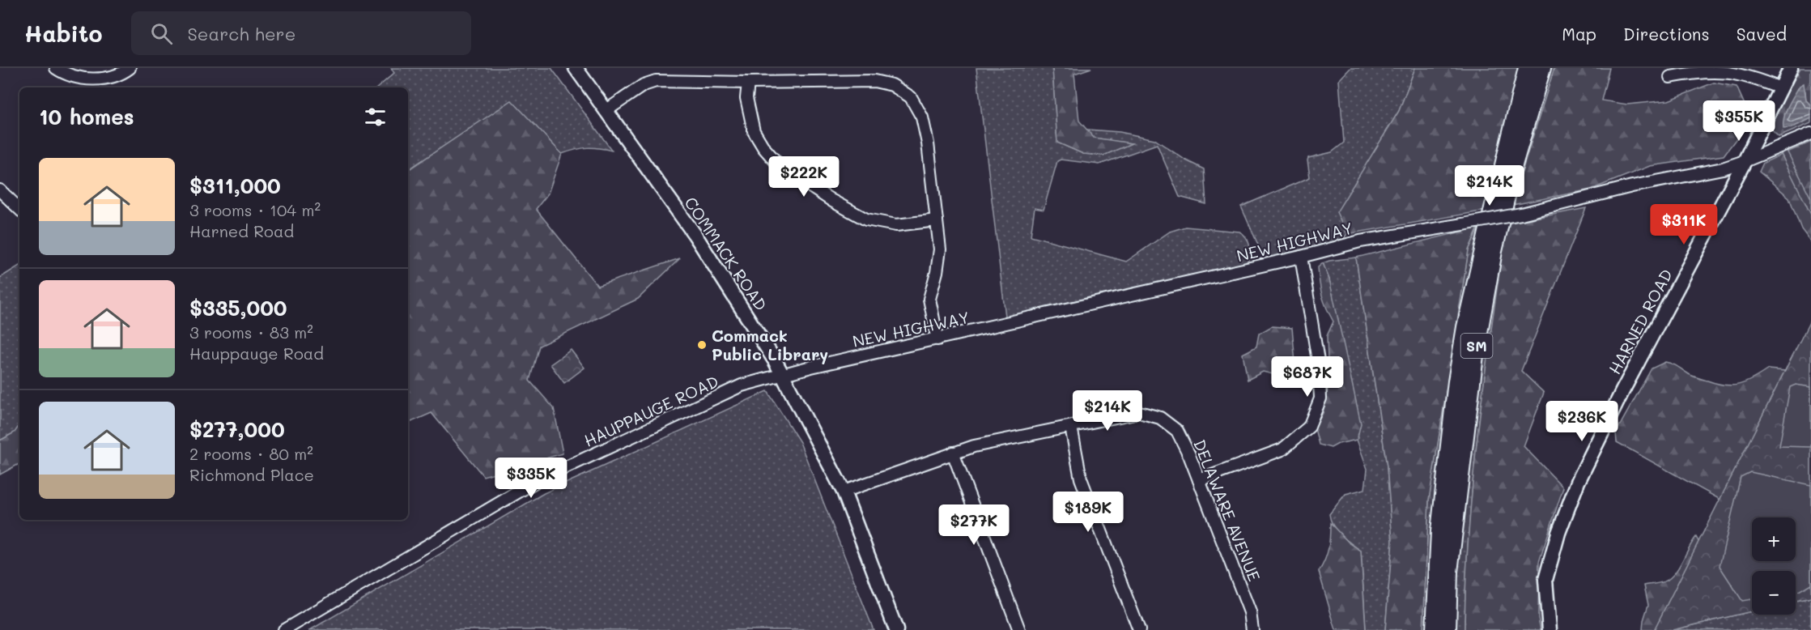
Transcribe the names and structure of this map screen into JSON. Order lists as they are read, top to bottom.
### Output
{
  "streets": {
    "highway": ["SM"],
    "main road": ["COMMACK ROAD", "HARNED ROAD"],
    "street": ["NEW HIGHWAY", "HAUPPAUGE ROAD", "DELAWARE AVENUE"]
  },
  "crossings": [
    ["NEW HIGHWAY", "COMMACK ROAD"],
    ["NEW HIGHWAY", "HARNED ROAD"],
    ["NEW HIGHWAY", "HAUPPAUGE ROAD"],
    ["COMMACK ROAD", "HAUPPAUGE ROAD"],
    ["COMMACK ROAD", "DELAWARE AVENUE"]
  ],
  "places": ["Commack Public Library"],
  "page": {
    "header": "Habito",
    "search": "Search here",
    "nav": ["Map", "Directions", "Saved"],
    "heading": "10 homes",
    "price": [
      "$355K",
      "$222K",
      "$214K",
      "$311K",
      "$687K",
      "$214K",
      "$236K",
      "$335K",
      "$189K",
      "$277K"
    ],
    "list": [
      {
        "name": "$311,000",
        "note": "3 rooms · 104 m² · Harned Road"
      },
      {
        "name": "$335,000",
        "note": "3 rooms · 83 m² · Hauppauge Road"
      },
      {
        "name": "$277,000",
        "note": "2 rooms · 80 m² · Richmond Place"
      }
    ],
    "map_buttons": ["+", "−"]
  }
}
